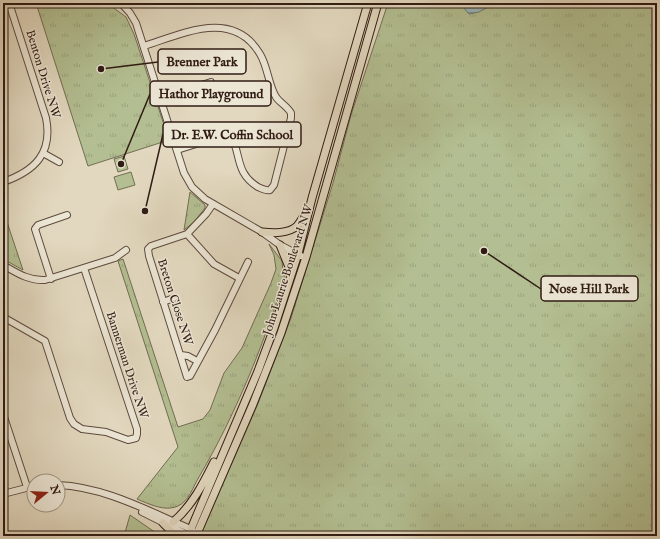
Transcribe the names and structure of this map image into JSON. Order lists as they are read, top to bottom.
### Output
{
  "streets": {
    "main road": ["John Laurie Boulevard NW"],
    "street": ["Benton Drive NW", "Breton Close NW", "Bannerman Drive NW"]
  },
  "places": [
    "Brenner Park",
    "Hathor Playground",
    "Dr. E.W. Coffin School",
    "Nose Hill Park"
  ],
  "north": "right"
}
